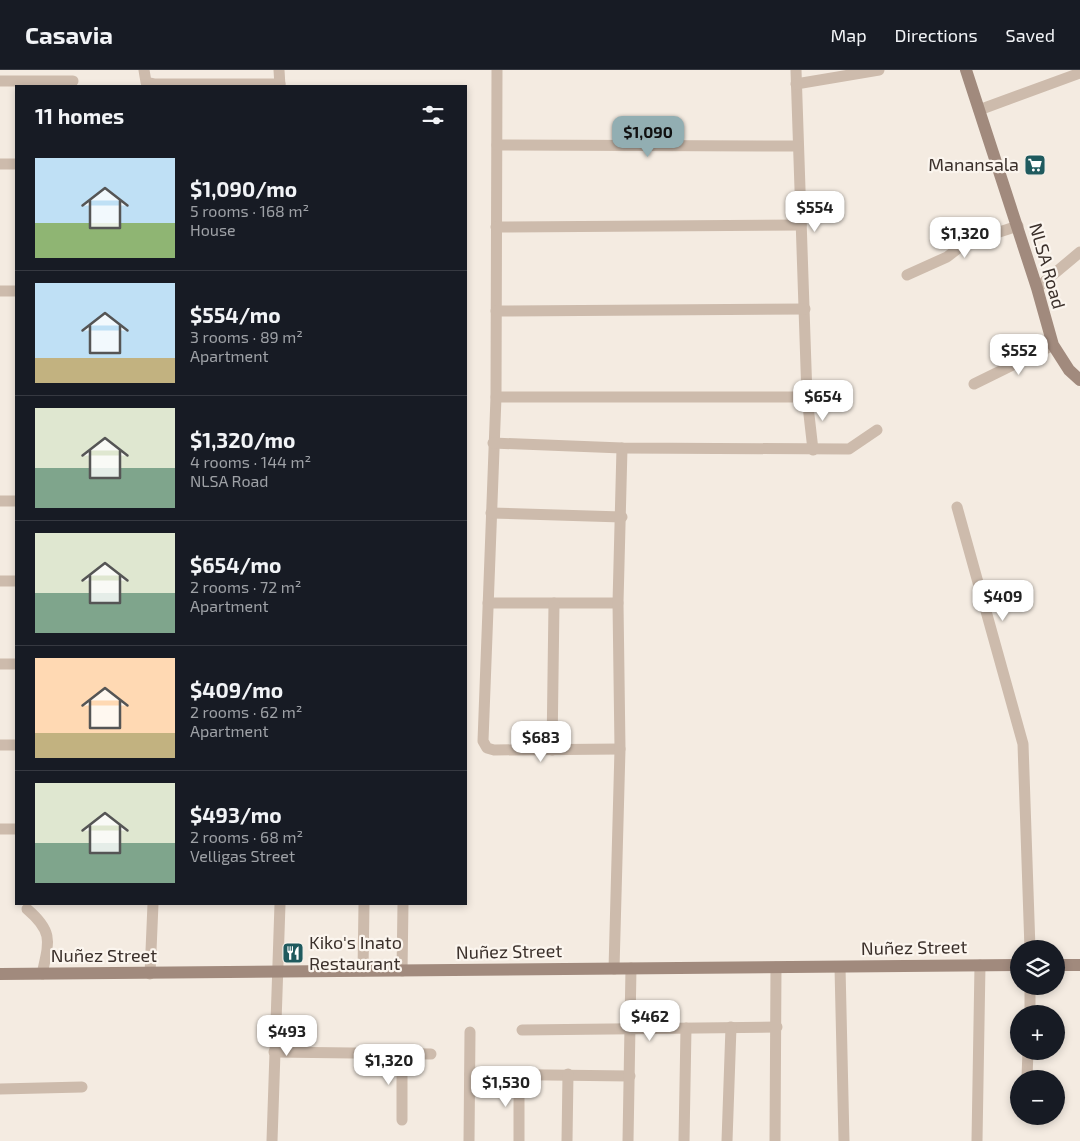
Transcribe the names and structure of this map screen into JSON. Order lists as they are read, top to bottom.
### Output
{
  "streets": {
    "street": ["NLSA Road", "Nuñez Street"]
  },
  "places": {
    "supermarket": ["Manansala"],
    "restaurant": ["Kiko's Inato Restaurant"]
  },
  "page": {
    "header": "Casavia",
    "nav": ["Map", "Directions", "Saved"],
    "heading": "11 homes",
    "price": [
      "$1,090",
      "$554",
      "$1,320",
      "$552",
      "$654",
      "$409",
      "$683",
      "$462",
      "$493",
      "$1,320",
      "$1,530"
    ],
    "list": [
      {
        "name": "$1,090/mo",
        "note": "5 rooms · 168 m² · House"
      },
      {
        "name": "$554/mo",
        "note": "3 rooms · 89 m² · Apartment"
      },
      {
        "name": "$1,320/mo",
        "note": "4 rooms · 144 m² · NLSA Road"
      },
      {
        "name": "$654/mo",
        "note": "2 rooms · 72 m² · Apartment"
      },
      {
        "name": "$409/mo",
        "note": "2 rooms · 62 m² · Apartment"
      },
      {
        "name": "$493/mo",
        "note": "2 rooms · 68 m² · Velligas Street"
      }
    ],
    "map_buttons": ["+", "−"]
  }
}
